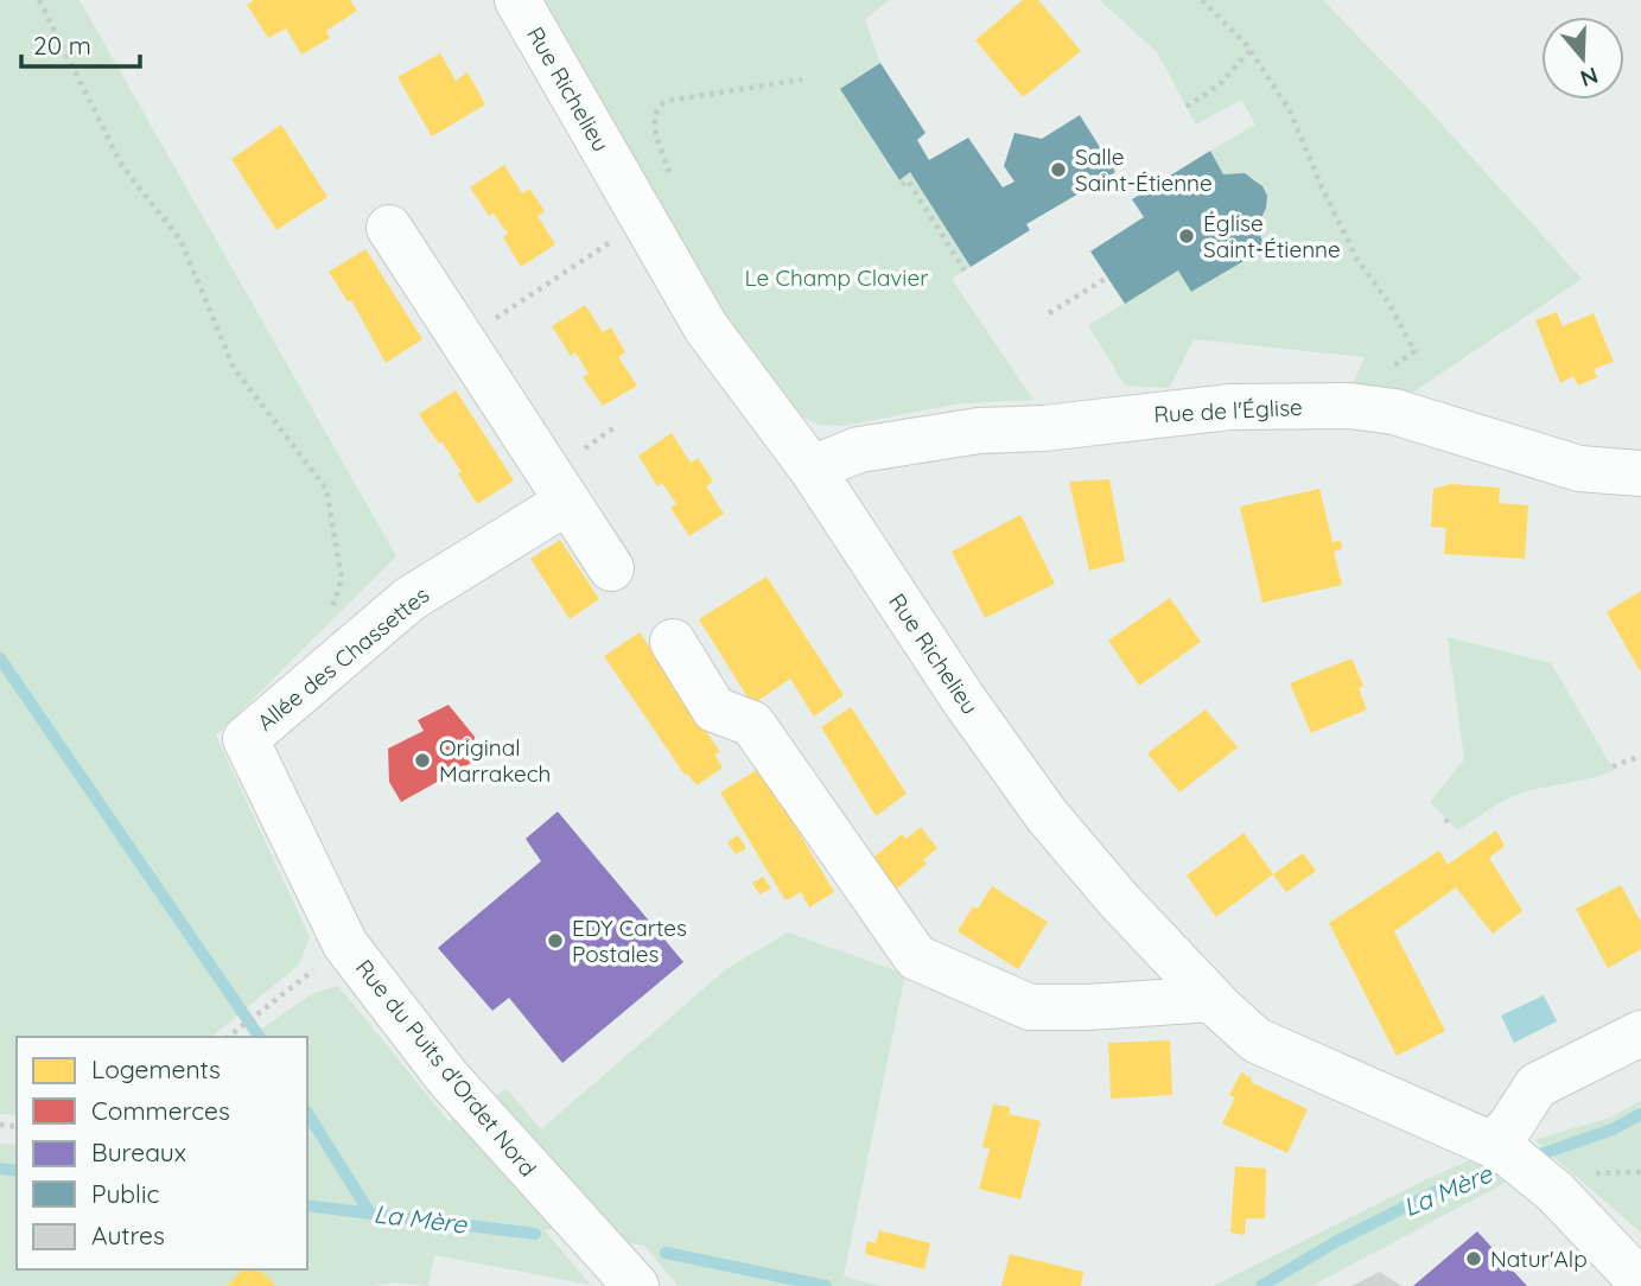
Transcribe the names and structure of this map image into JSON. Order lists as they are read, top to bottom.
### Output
{
  "streets": {
    "street": [
      "Rue Richelieu",
      "Rue de l'Église",
      "Allée des Chassettes",
      "Rue du Puits d'Ordet Nord"
    ]
  },
  "crossings": [
    ["Rue Richelieu", "Rue de l'Église"],
    ["Allée des Chassettes", "Rue du Puits d'Ordet Nord"]
  ],
  "water": ["La Mère"],
  "parks": ["Le Champ Clavier"],
  "places": [
    "Salle Saint-Étienne",
    "Église Saint-Étienne",
    "Original Marrakech",
    "EDY Cartes Postales",
    "Natur'Alp"
  ],
  "legend": [
    "Logements",
    "Commerces",
    "Bureaux",
    "Public",
    "Autres"
  ],
  "scale_bar": "20 m",
  "north": "bottom"
}
